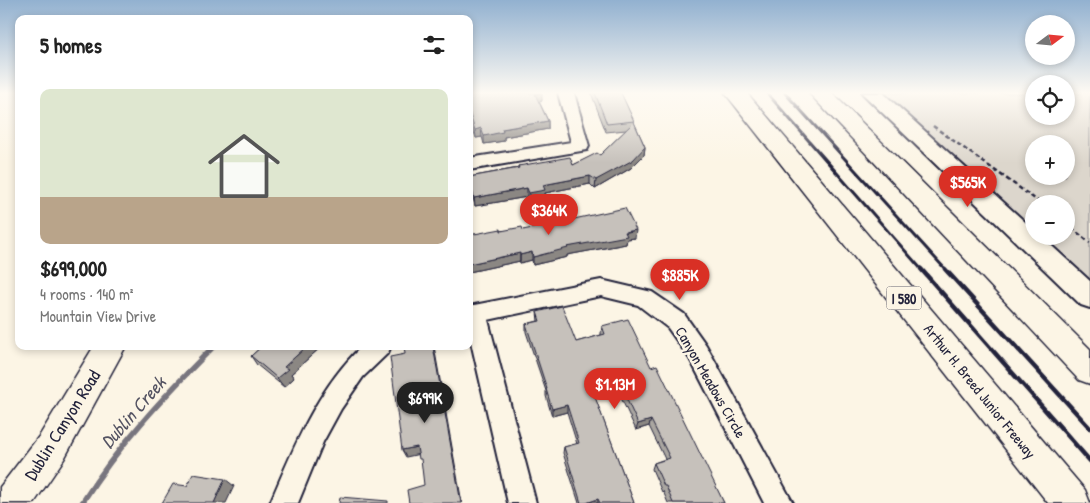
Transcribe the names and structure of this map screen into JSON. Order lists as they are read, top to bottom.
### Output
{
  "streets": {
    "main road": ["I 580", "Arthur H. Breed Junior Freeway", "Dublin Canyon Road"],
    "street": ["Canyon Meadows Circle"]
  },
  "water": ["Dublin Creek"],
  "north": "right",
  "page": {
    "map_buttons": ["+", "−"],
    "heading": "5 homes",
    "list": [
      {
        "name": "$699,000",
        "note": "4 rooms · 140 m² · Mountain View Drive"
      }
    ],
    "price": [
      "$565K",
      "$364K",
      "$885K",
      "$1.13M",
      "$699K"
    ]
  }
}
